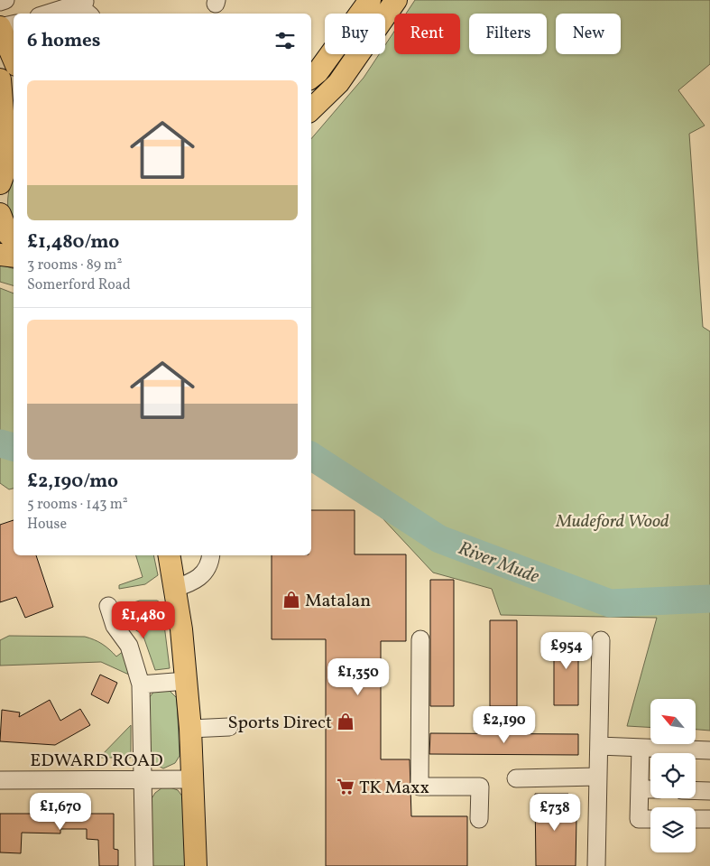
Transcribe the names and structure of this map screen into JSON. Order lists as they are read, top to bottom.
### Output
{
  "streets": {
    "street": ["EDWARD ROAD"]
  },
  "water": ["River Mude"],
  "parks": ["Mudeford Wood"],
  "places": {
    "shop": ["Matalan", "Sports Direct"],
    "supermarket": ["TK Maxx"]
  },
  "north": "top left",
  "page": {
    "chip": [
      "Buy",
      "Rent",
      "Filters",
      "New"
    ],
    "heading": "6 homes",
    "list": [
      {
        "name": "£1,480/mo",
        "note": "3 rooms · 89 m² · Somerford Road"
      },
      {
        "name": "£2,190/mo",
        "note": "5 rooms · 143 m² · House"
      }
    ],
    "price": [
      "£1,480",
      "£954",
      "£1,350",
      "£2,190",
      "£1,670",
      "£738"
    ]
  }
}
